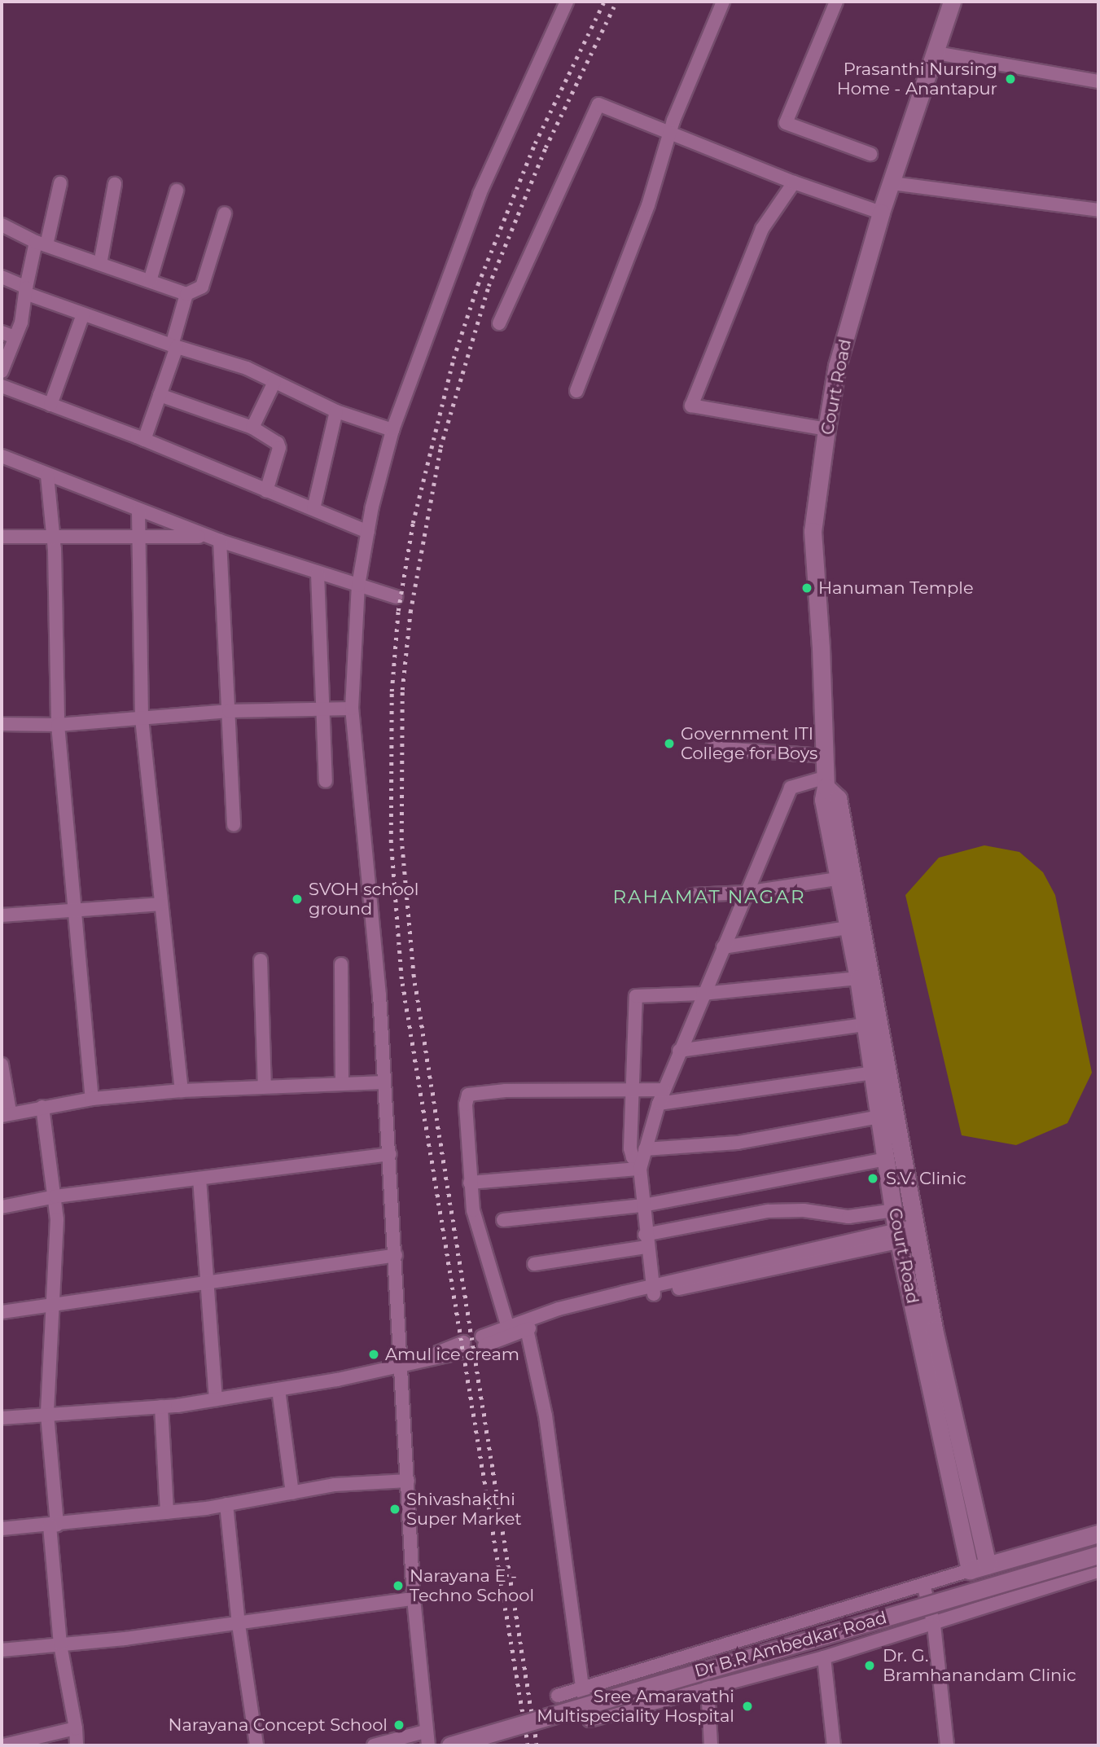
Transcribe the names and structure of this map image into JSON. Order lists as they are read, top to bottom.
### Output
{
  "streets": {
    "street": ["Court Road", "Dr B.R Ambedkar Road"]
  },
  "districts": ["RAHAMAT NAGAR"],
  "places": [
    "Prasanthi Nursing Home - Anantapur",
    "Hanuman Temple",
    "Government ITI College for Boys",
    "SVOH school ground",
    "S.V. Clinic",
    "Amul ice cream",
    "Shivashakthi Super Market",
    "Narayana E - Techno School",
    "Dr. G. Bramhanandam Clinic",
    "Sree Amaravathi Multispeciality Hospital",
    "Narayana Concept School"
  ]
}
